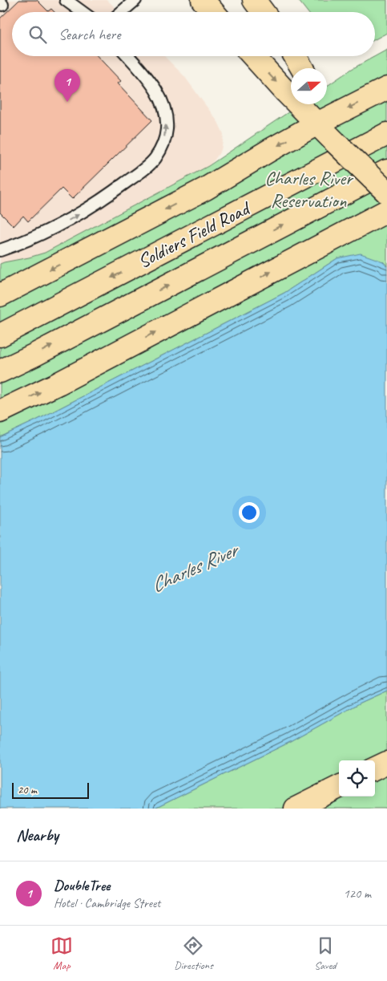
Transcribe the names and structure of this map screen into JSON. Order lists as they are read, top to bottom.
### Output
{
  "streets": {
    "main road": ["Soldiers Field Road"]
  },
  "water": ["Charles River"],
  "parks": ["Charles River Reservation"],
  "scale_bar": "20 m",
  "north": "right",
  "page": {
    "search": "Search here",
    "pins": "1",
    "scale": "20 m",
    "heading": "Nearby",
    "list": [
      {
        "mark": "1",
        "name": "DoubleTree",
        "note": "Hotel · Cambridge Street",
        "value": "120 m"
      }
    ],
    "nav": ["Map", "Directions", "Saved"]
  }
}
